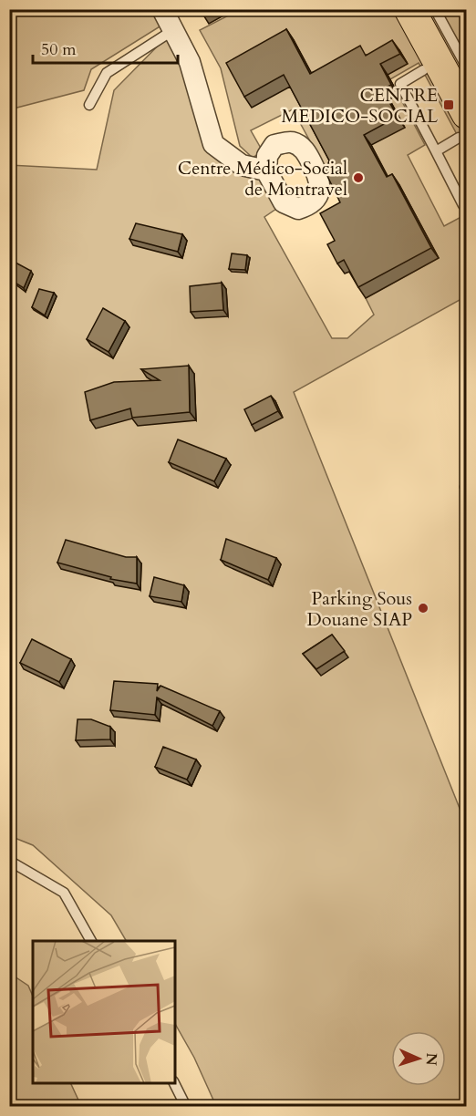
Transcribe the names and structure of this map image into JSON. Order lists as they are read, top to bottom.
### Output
{
  "places": {
    "transit": ["CENTRE MEDICO-SOCIAL"],
    "other": ["Centre Médico-Social de Montravel", "Parking Sous Douane SIAP"]
  },
  "scale_bar": "50 m",
  "north": "right"
}
